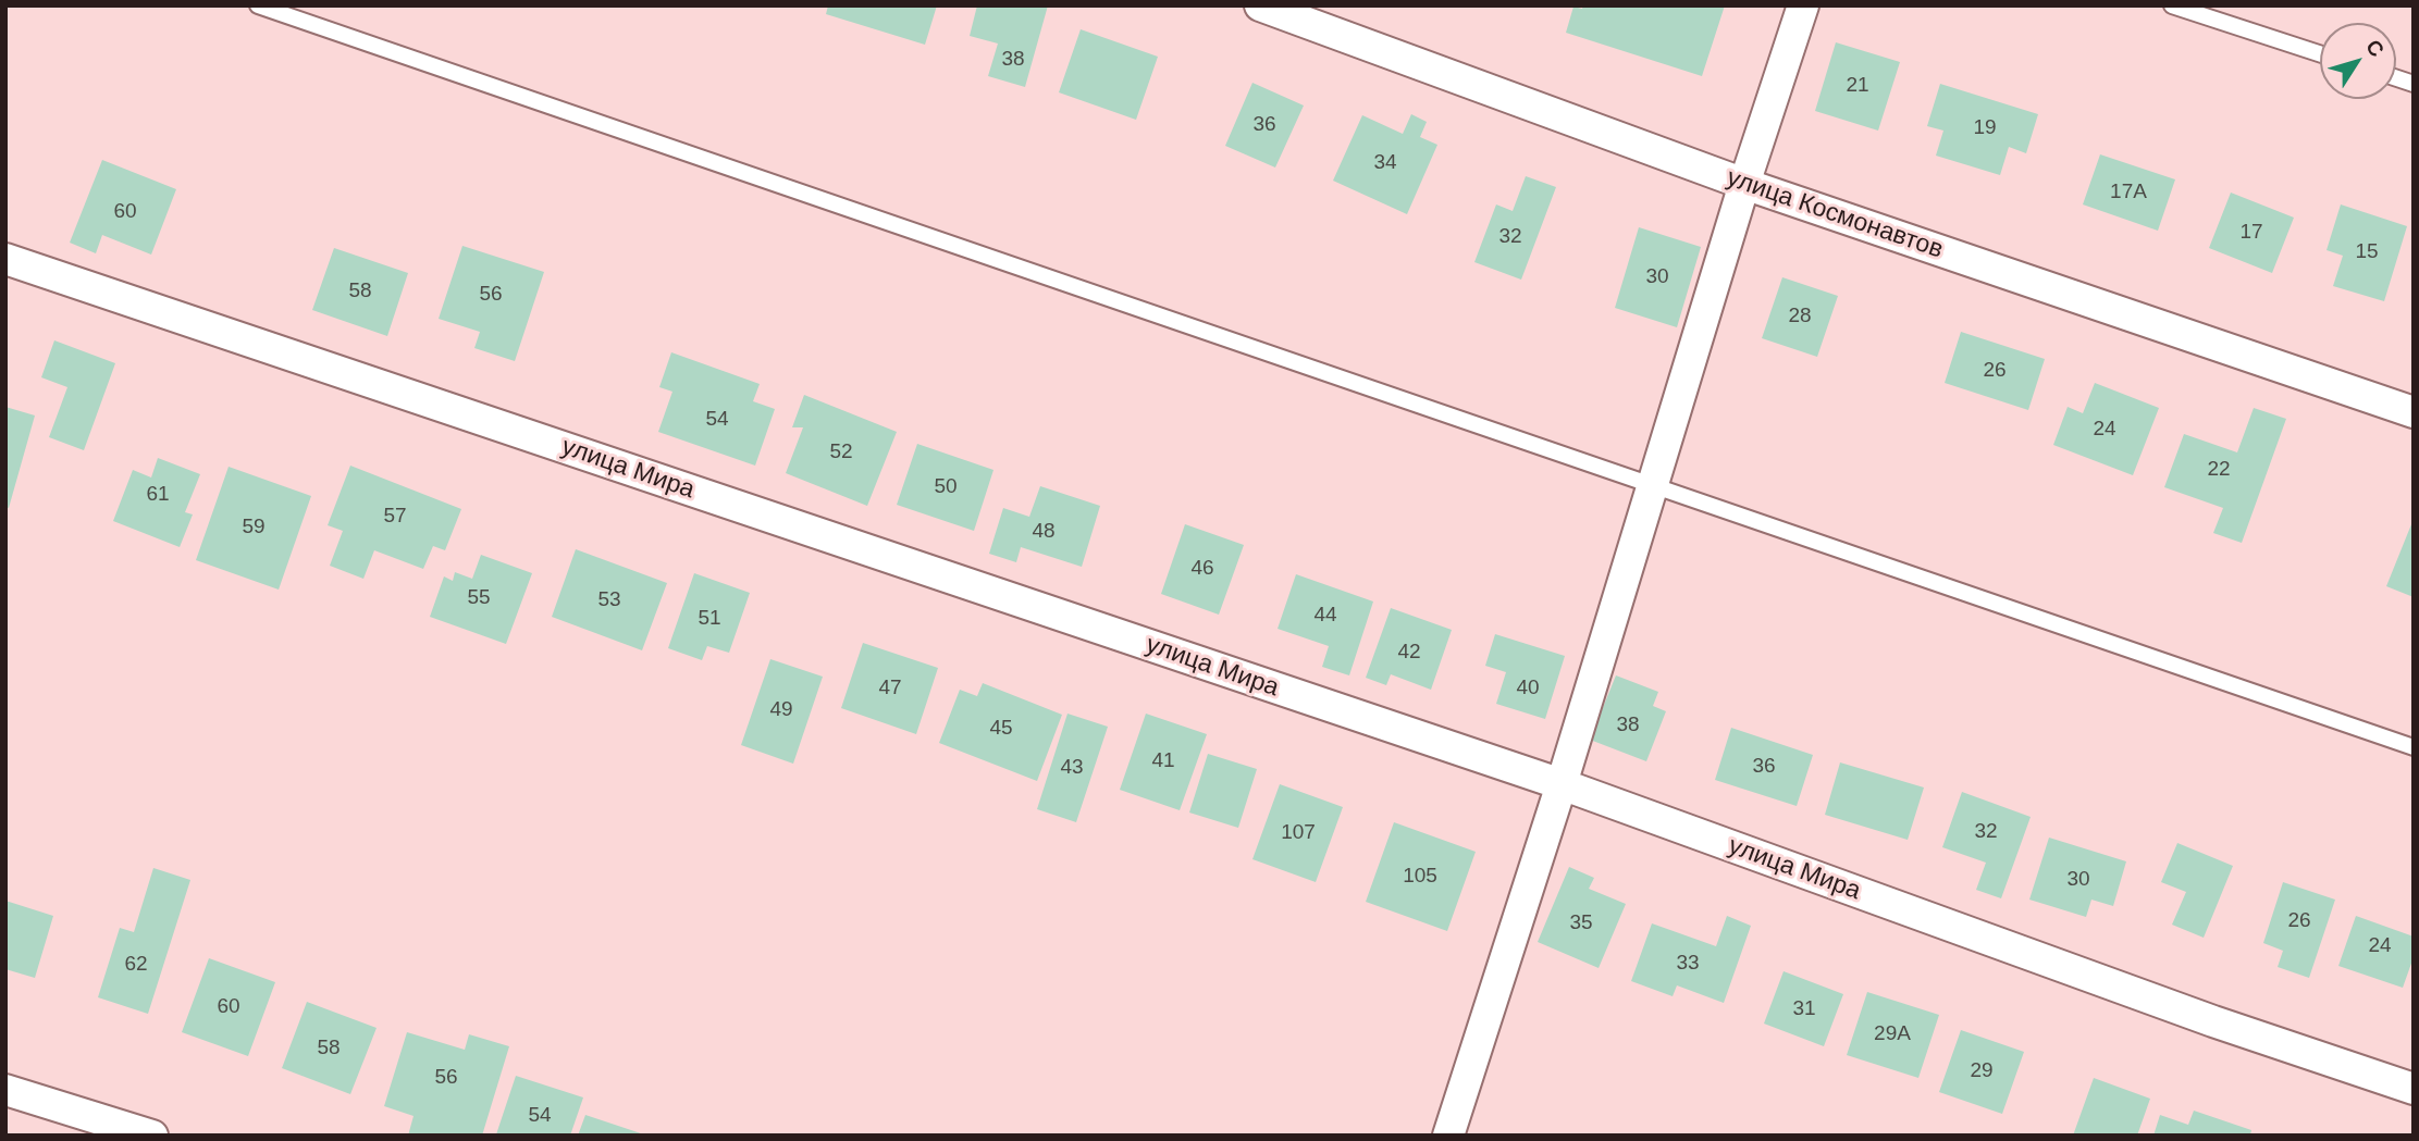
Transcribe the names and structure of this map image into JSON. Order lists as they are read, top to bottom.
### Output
{
  "streets": {
    "street": ["улица Космонавтов", "улица Мира"]
  },
  "house_numbers": [
    "38",
    "21",
    "36",
    "19",
    "34",
    "17А",
    "60",
    "17",
    "32",
    "15",
    "30",
    "58",
    "56",
    "28",
    "26",
    "54",
    "24",
    "52",
    "22",
    "50",
    "61",
    "57",
    "59",
    "48",
    "46",
    "55",
    "53",
    "44",
    "51",
    "42",
    "47",
    "40",
    "49",
    "38",
    "45",
    "41",
    "36",
    "43",
    "32",
    "107",
    "105",
    "30",
    "26",
    "35",
    "24",
    "33",
    "62",
    "60",
    "31",
    "29А",
    "58",
    "29",
    "56",
    "54"
  ],
  "north": "top right"
}
